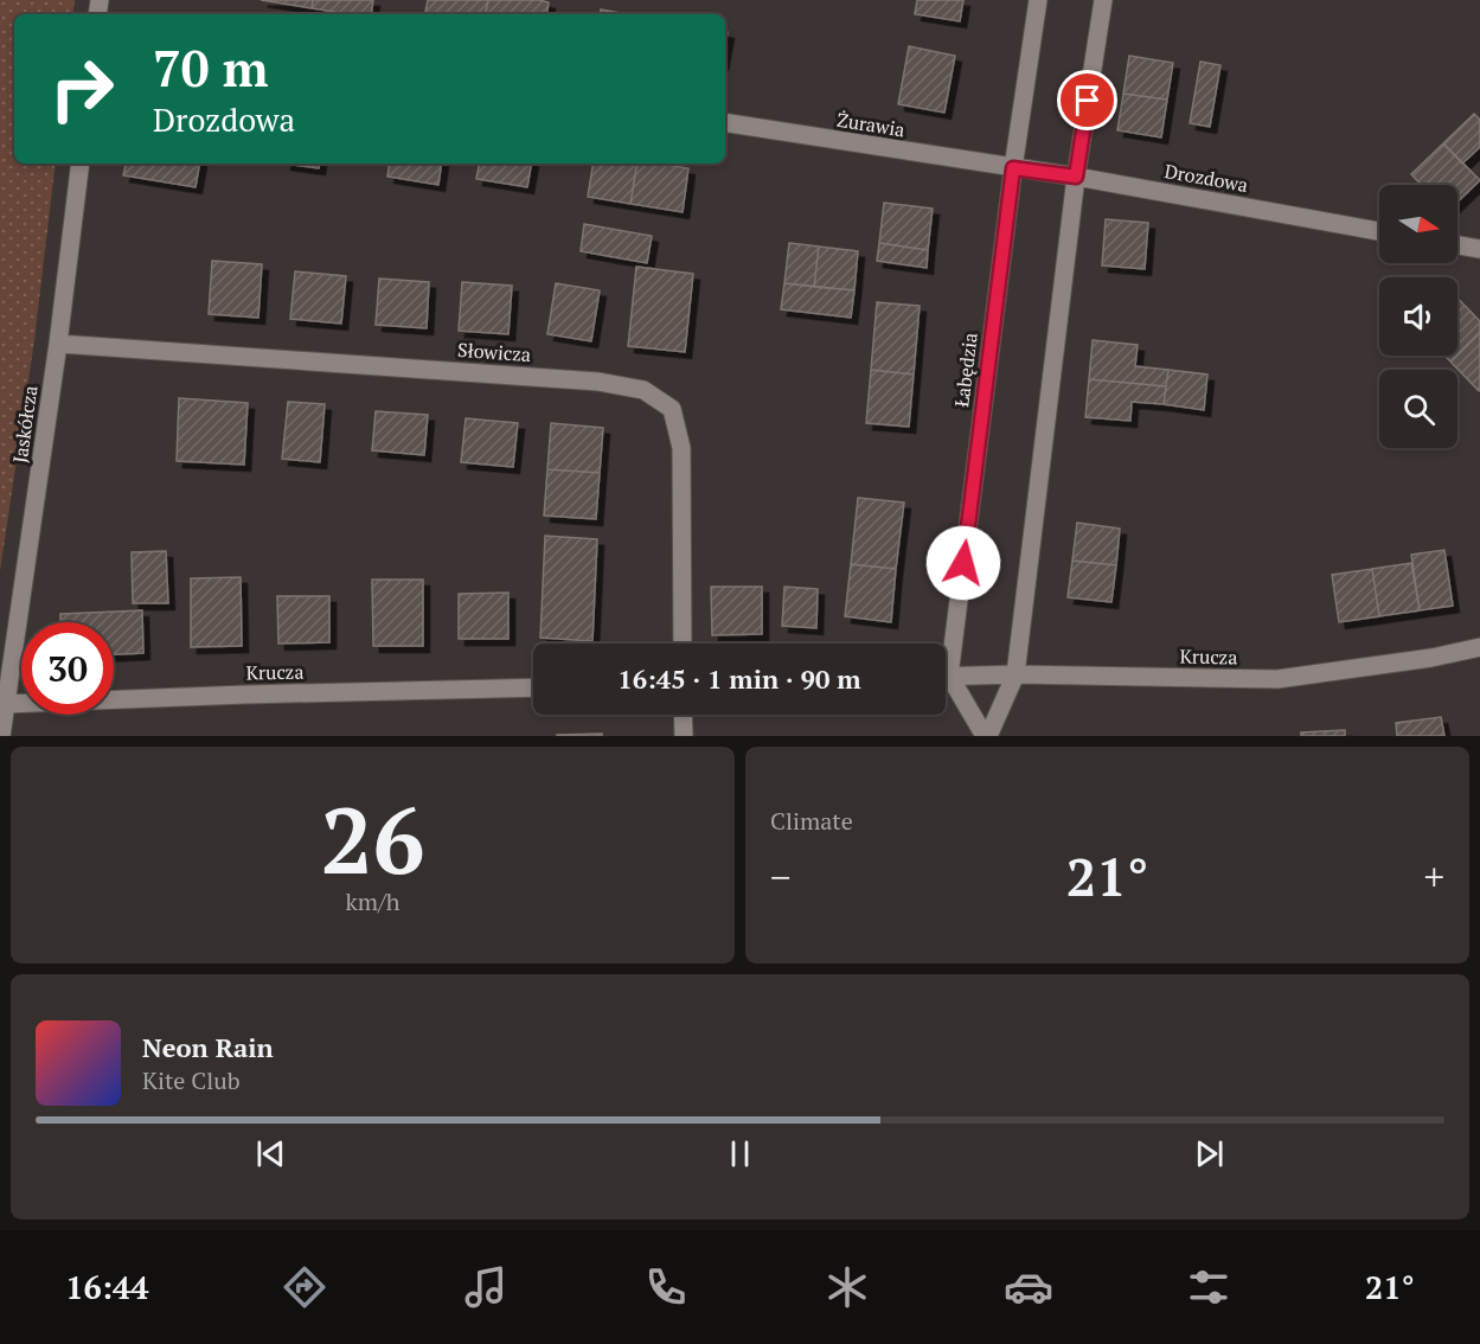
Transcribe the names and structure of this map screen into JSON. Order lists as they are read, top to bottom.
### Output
{
  "streets": {
    "street": [
      "Żurawia",
      "Drozdowa",
      "Słowicza",
      "Łabędzia",
      "Jaskółcza",
      "Krucza"
    ]
  },
  "crossings": [
    ["Żurawia", "Drozdowa"],
    ["Żurawia", "Łabędzia"],
    ["Drozdowa", "Łabędzia"],
    ["Słowicza", "Jaskółcza"],
    ["Jaskółcza", "Krucza"]
  ],
  "north": "right",
  "page": {
    "turn": ["70 m", "Drozdowa"],
    "limit": "30",
    "trip": "16:45 · 1 min · 90 m",
    "tile": [
      ["26", "km/h"],
      "Climate"
    ],
    "heat": ["−", "21°", "+"],
    "song": ["Neon Rain", "Kite Club"],
    "tabs": ["16:44", "21°"]
  }
}
